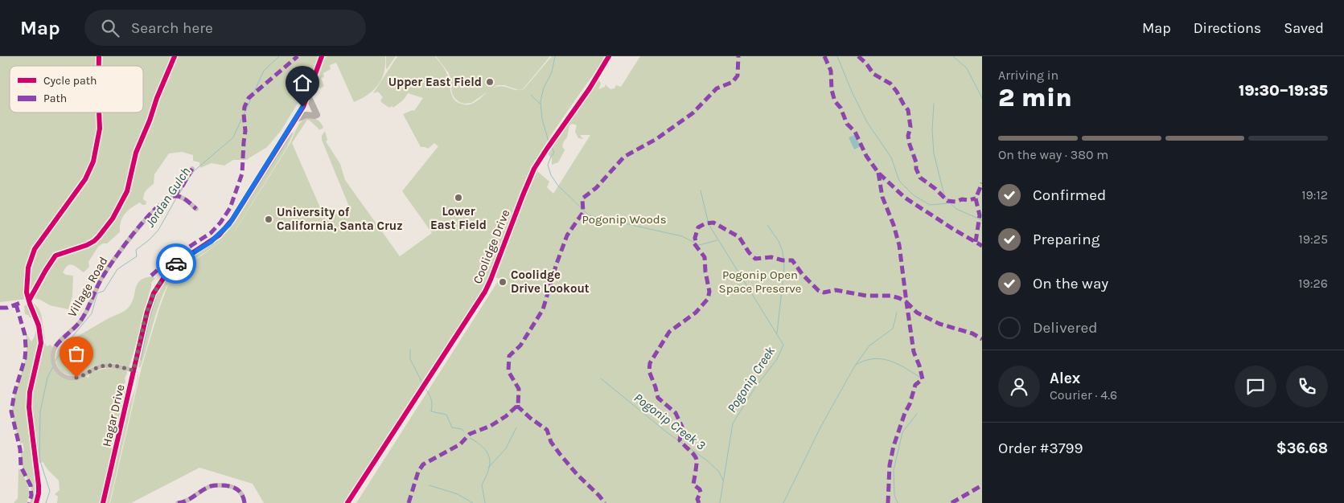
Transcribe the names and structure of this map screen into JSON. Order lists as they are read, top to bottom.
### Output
{
  "streets": {
    "main road": ["Hagar Drive"],
    "street": ["Coolidge Drive", "Village Road"]
  },
  "crossings": [
    ["Village Road", "Hagar Drive"]
  ],
  "water": ["Jordan Gulch", "Pogonip Creek", "Pogonip Creek 3"],
  "parks": ["Pogonip Woods", "Pogonip Open Space Preserve"],
  "places": [
    "Upper East Field",
    "Lower East Field",
    "University of California, Santa Cruz",
    "Coolidge Drive Lookout"
  ],
  "legend": ["Cycle path", "Path"],
  "page": {
    "header": "Map",
    "search": "Search here",
    "nav": ["Map", "Directions", "Saved"],
    "heading": ["2 min", "Arriving in", "19:30–19:35"],
    "panel": [
      "Alex",
      "Courier · 4.6",
      "Order #3799",
      "$36.68"
    ],
    "bar": "On the way · 380 m",
    "list": [
      ["Confirmed", "19:12"],
      ["Preparing", "19:25"],
      ["On the way", "19:26"],
      "Delivered"
    ]
  }
}
